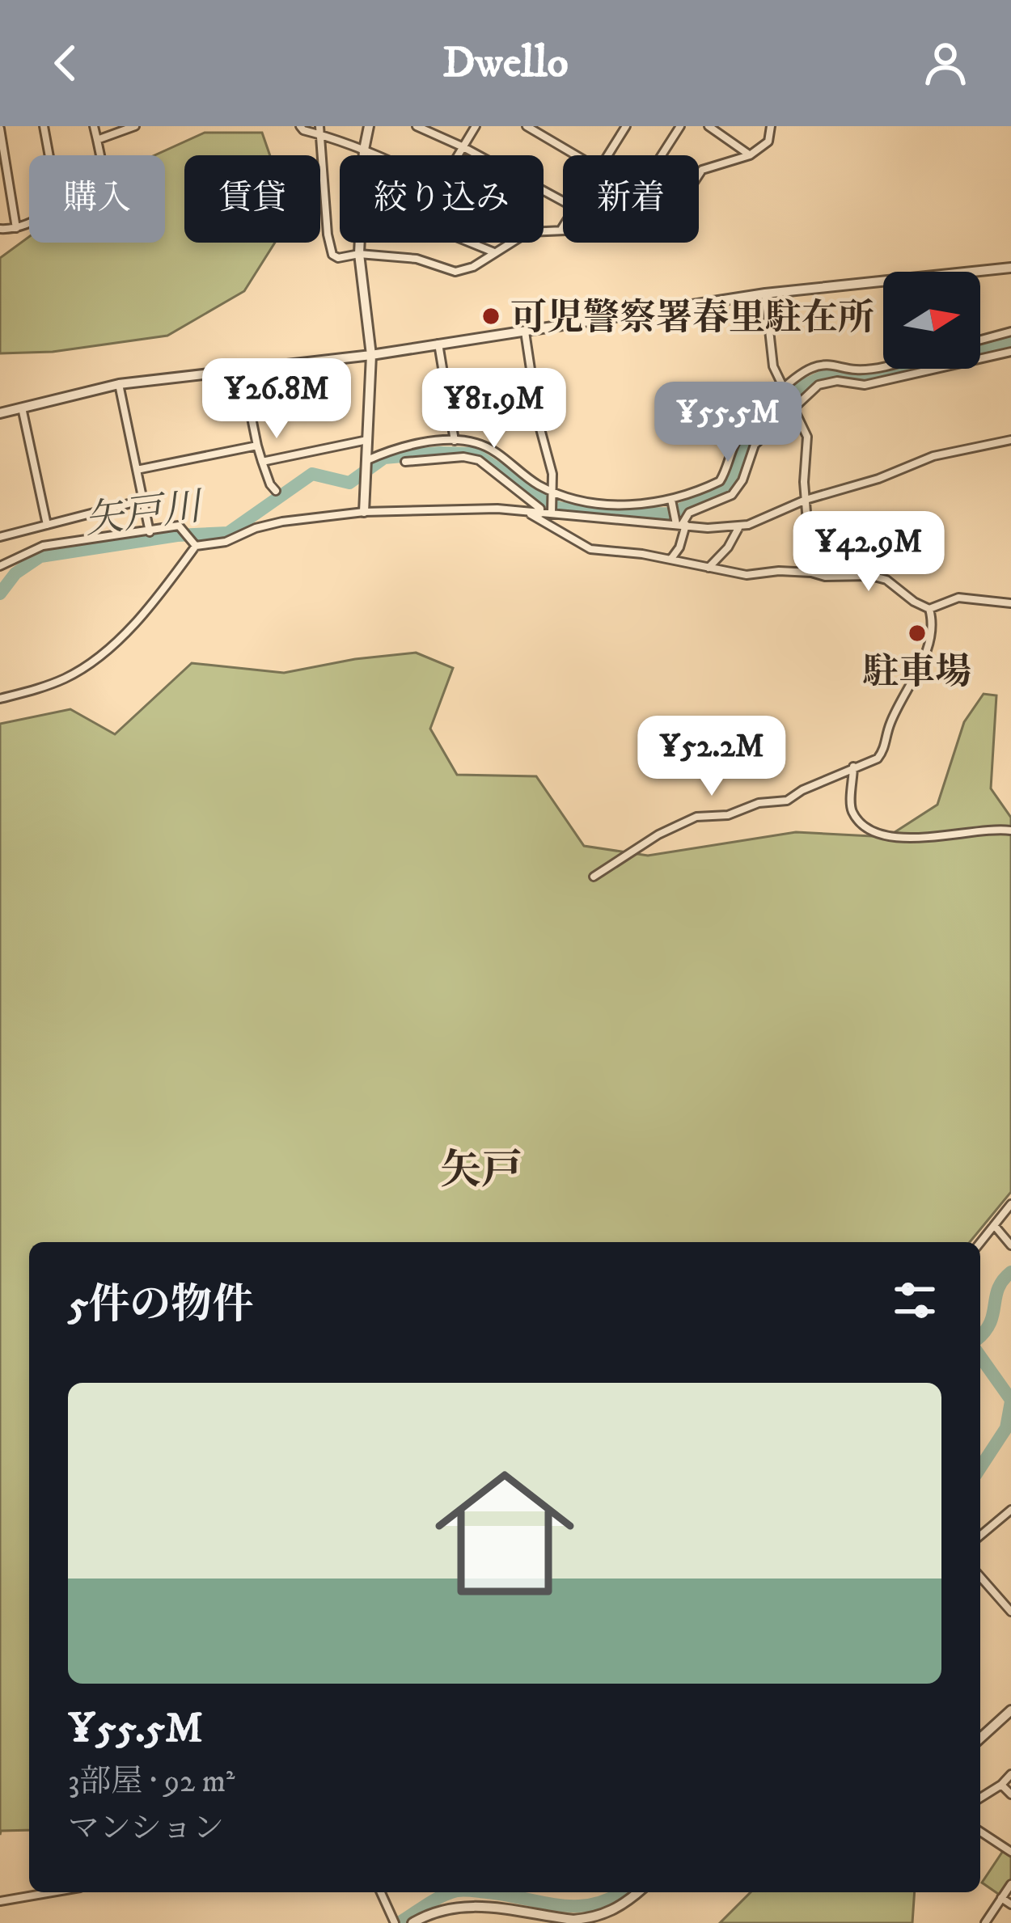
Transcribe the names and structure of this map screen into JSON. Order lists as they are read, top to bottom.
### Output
{
  "districts": ["矢戸"],
  "water": ["矢戸川"],
  "places": ["可児警察署春里駐在所", "駐車場"],
  "north": "right",
  "page": {
    "header": "Dwello",
    "chip": [
      "購入",
      "賃貸",
      "絞り込み",
      "新着"
    ],
    "price": [
      "¥26.8M",
      "¥81.9M",
      "¥55.5M",
      "¥42.9M",
      "¥52.2M"
    ],
    "heading": "5件の物件",
    "list": [
      {
        "name": "¥55.5M",
        "note": "3部屋 · 92 m² · マンション"
      }
    ]
  }
}
